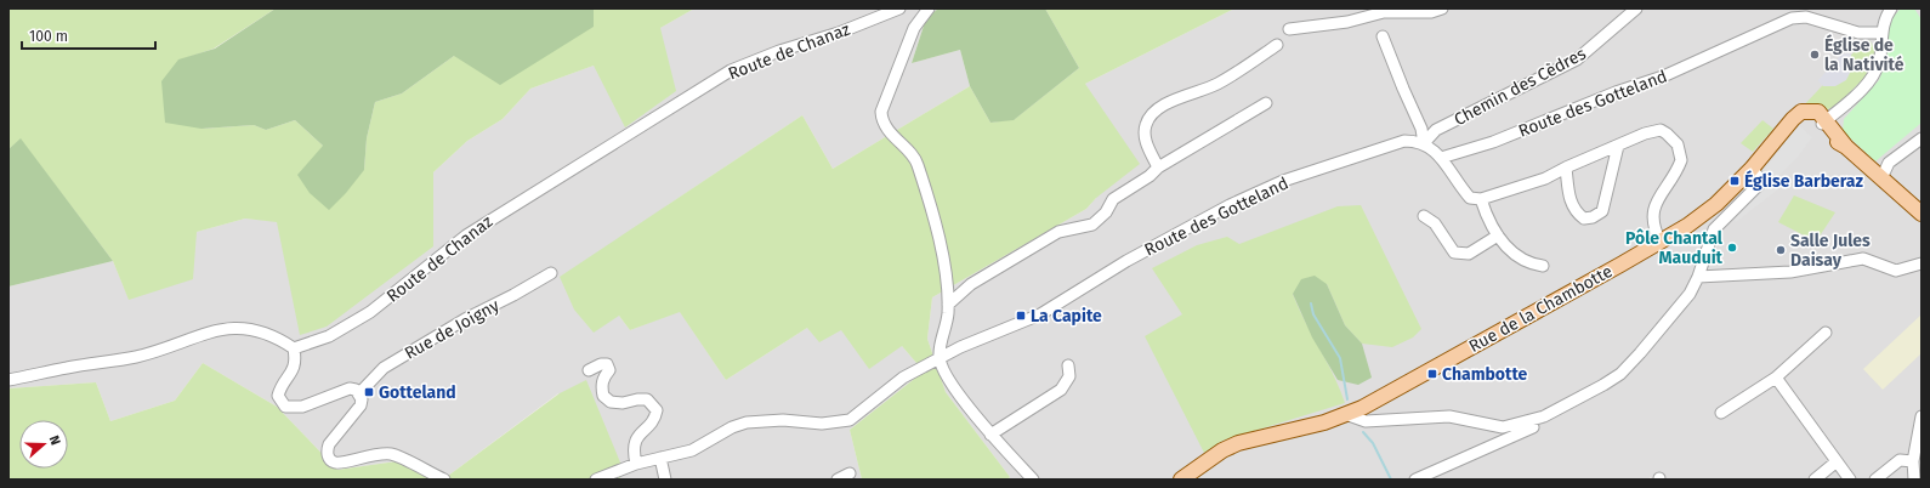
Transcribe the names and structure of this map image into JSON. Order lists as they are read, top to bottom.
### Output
{
  "streets": {
    "main road": ["Rue de la Chambotte"],
    "street": [
      "Route de Chanaz",
      "Chemin des Cèdres",
      "Route des Gotteland",
      "Rue de Joigny"
    ]
  },
  "crossings": [
    ["Chemin des Cèdres", "Route des Gotteland"]
  ],
  "places": {
    "other": ["Église de la Nativité", "Pôle Chantal Mauduit", "Salle Jules Daisay"],
    "transit": [
      "Église Barberaz",
      "La Capite",
      "Chambotte",
      "Gotteland"
    ]
  },
  "scale_bar": "100 m",
  "north": "right"
}
